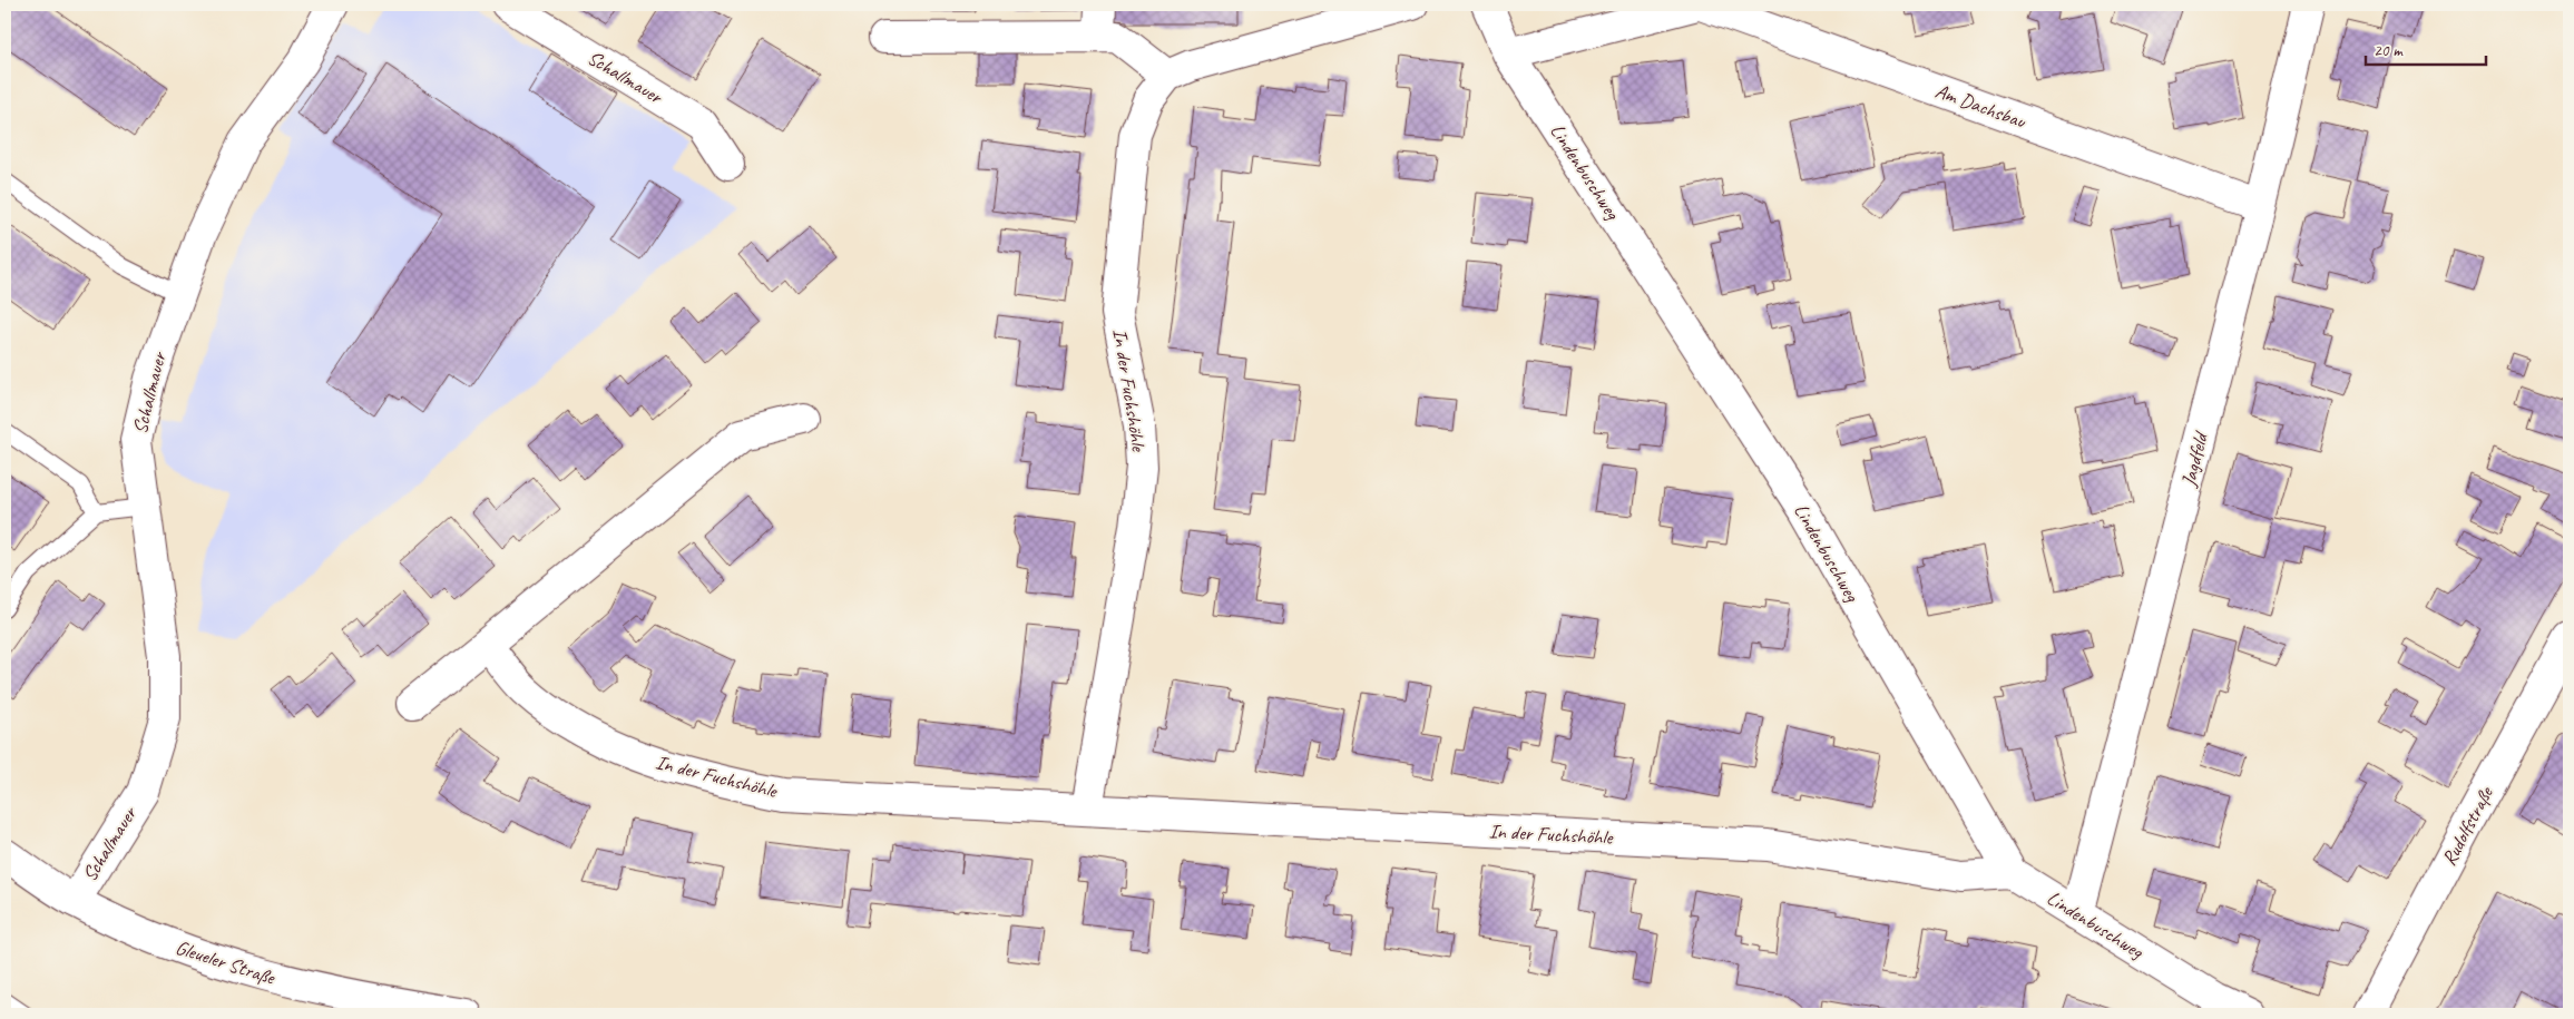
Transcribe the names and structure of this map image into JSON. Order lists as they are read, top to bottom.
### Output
{
  "streets": {
    "street": [
      "Schallmauer",
      "Am Dachsbau",
      "Lindenbuschweg",
      "In der Fuchshöhle",
      "Jagdfeld",
      "Rudolfstraße",
      "Gleueler Straße"
    ]
  },
  "crossings": [
    ["Schallmauer", "Gleueler Straße"],
    ["Am Dachsbau", "Jagdfeld"],
    ["Lindenbuschweg", "In der Fuchshöhle"],
    ["Lindenbuschweg", "Jagdfeld"]
  ],
  "scale_bar": "20 m"
}
